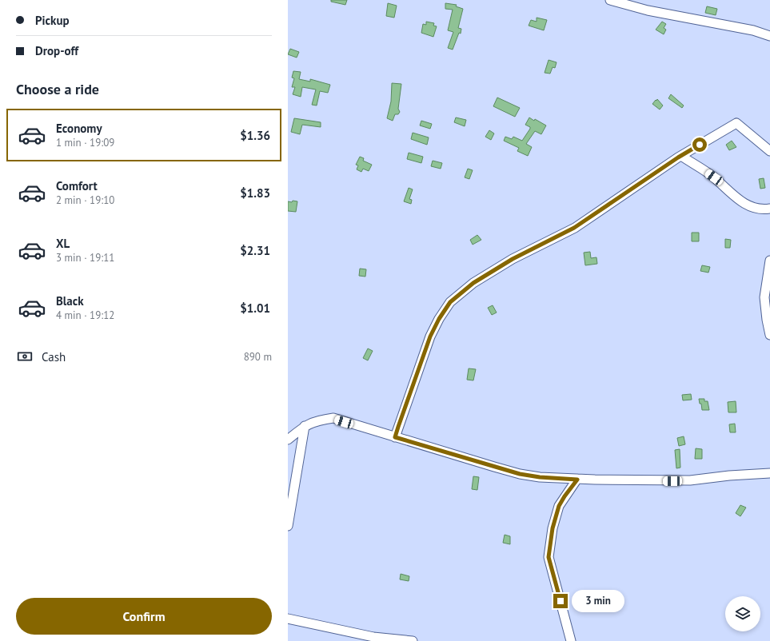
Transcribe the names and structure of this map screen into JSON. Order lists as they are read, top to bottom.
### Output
{
  "page": {
    "banner": ["Pickup", "Drop-off"],
    "heading": "Choose a ride",
    "list": [
      {
        "name": "Economy",
        "note": "1 min · 19:09",
        "value": "$1.36"
      },
      {
        "name": "Comfort",
        "note": "2 min · 19:10",
        "value": "$1.83"
      },
      {
        "name": "XL",
        "note": "3 min · 19:11",
        "value": "$2.31"
      },
      {
        "name": "Black",
        "note": "4 min · 19:12",
        "value": "$1.01"
      }
    ],
    "pay": ["Cash", "890 m"],
    "bubble": "3 min",
    "buttons": "Confirm"
  }
}
